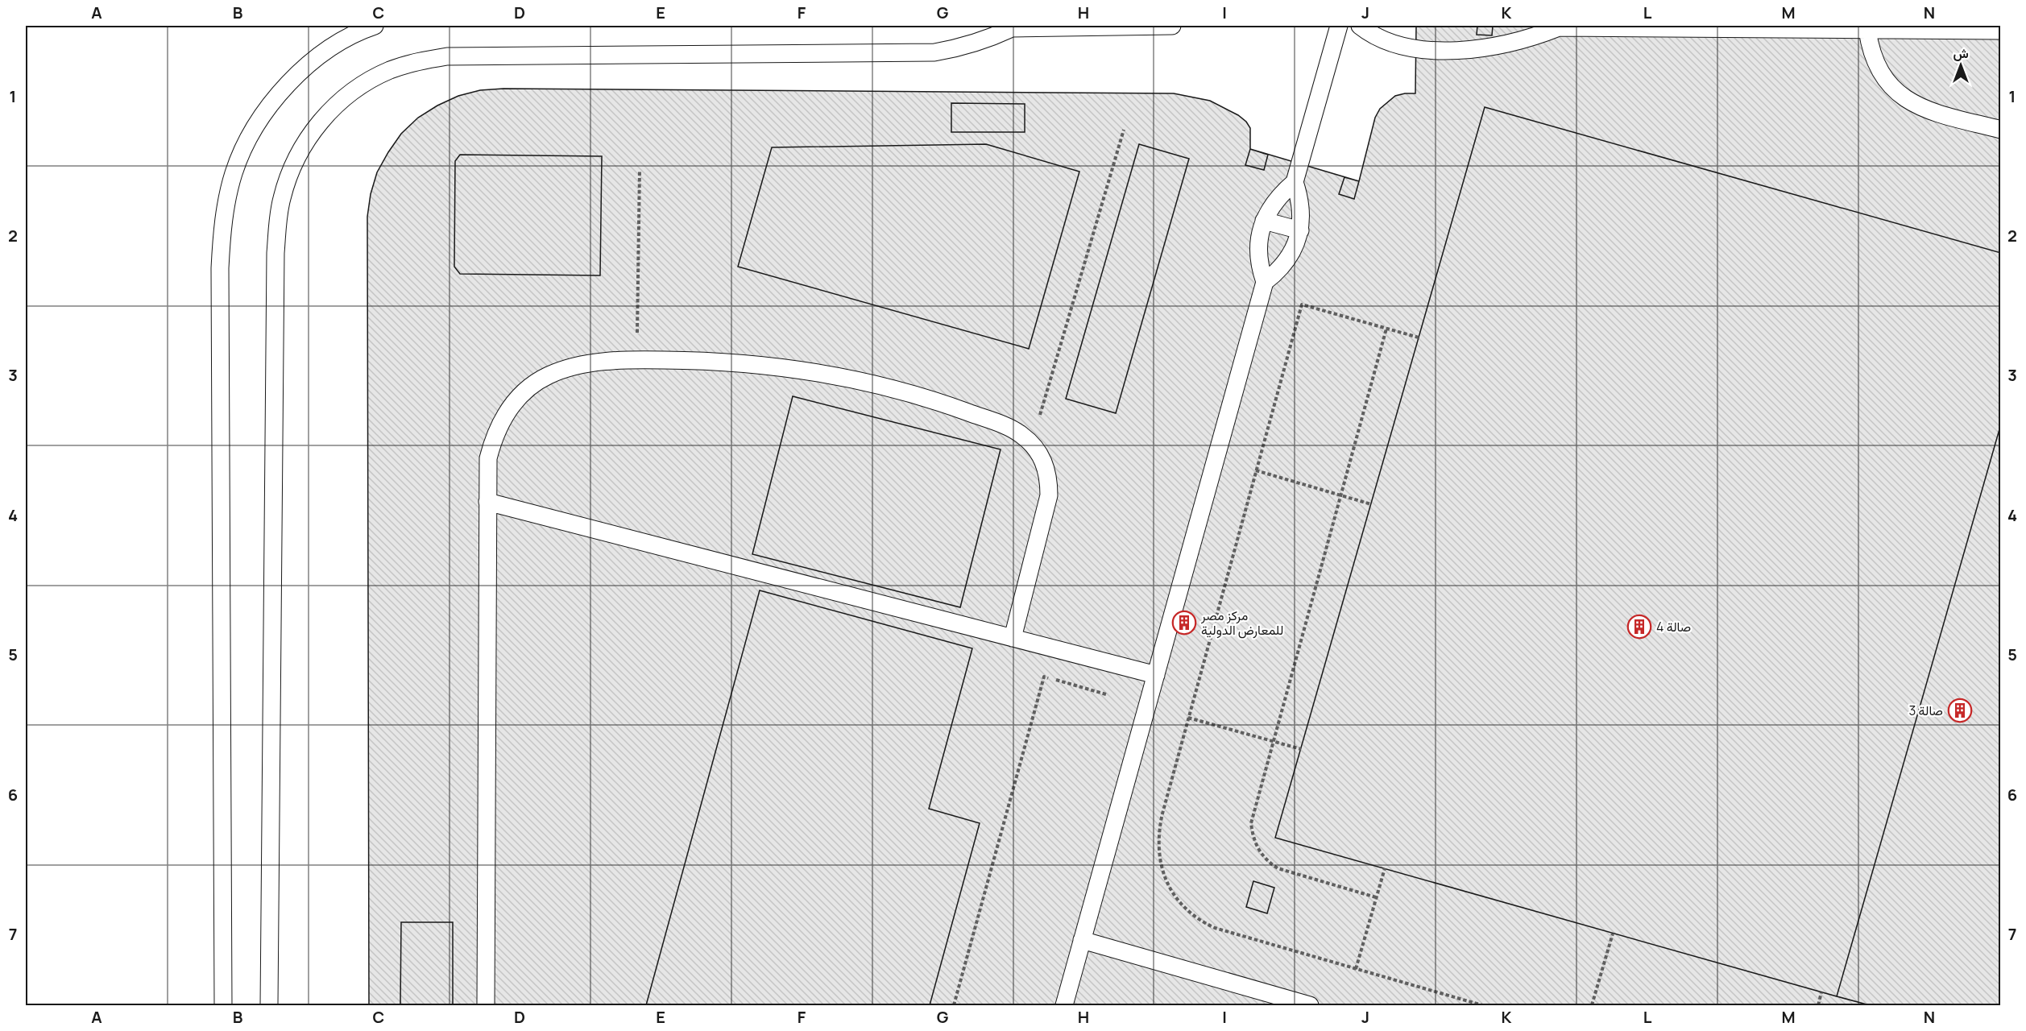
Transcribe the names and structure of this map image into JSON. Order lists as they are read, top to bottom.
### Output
{
  "places": {
    "building": ["مركز مصر للمعارض الدولية", "صالة 4", "صالة 3"]
  },
  "north": "top",
  "grid": {
    "columns": [
      "A",
      "B",
      "C",
      "D",
      "E",
      "F",
      "G",
      "H",
      "I",
      "J",
      "K",
      "L",
      "M",
      "N"
    ],
    "rows": [
      "1",
      "2",
      "3",
      "4",
      "5",
      "6",
      "7"
    ]
  }
}
